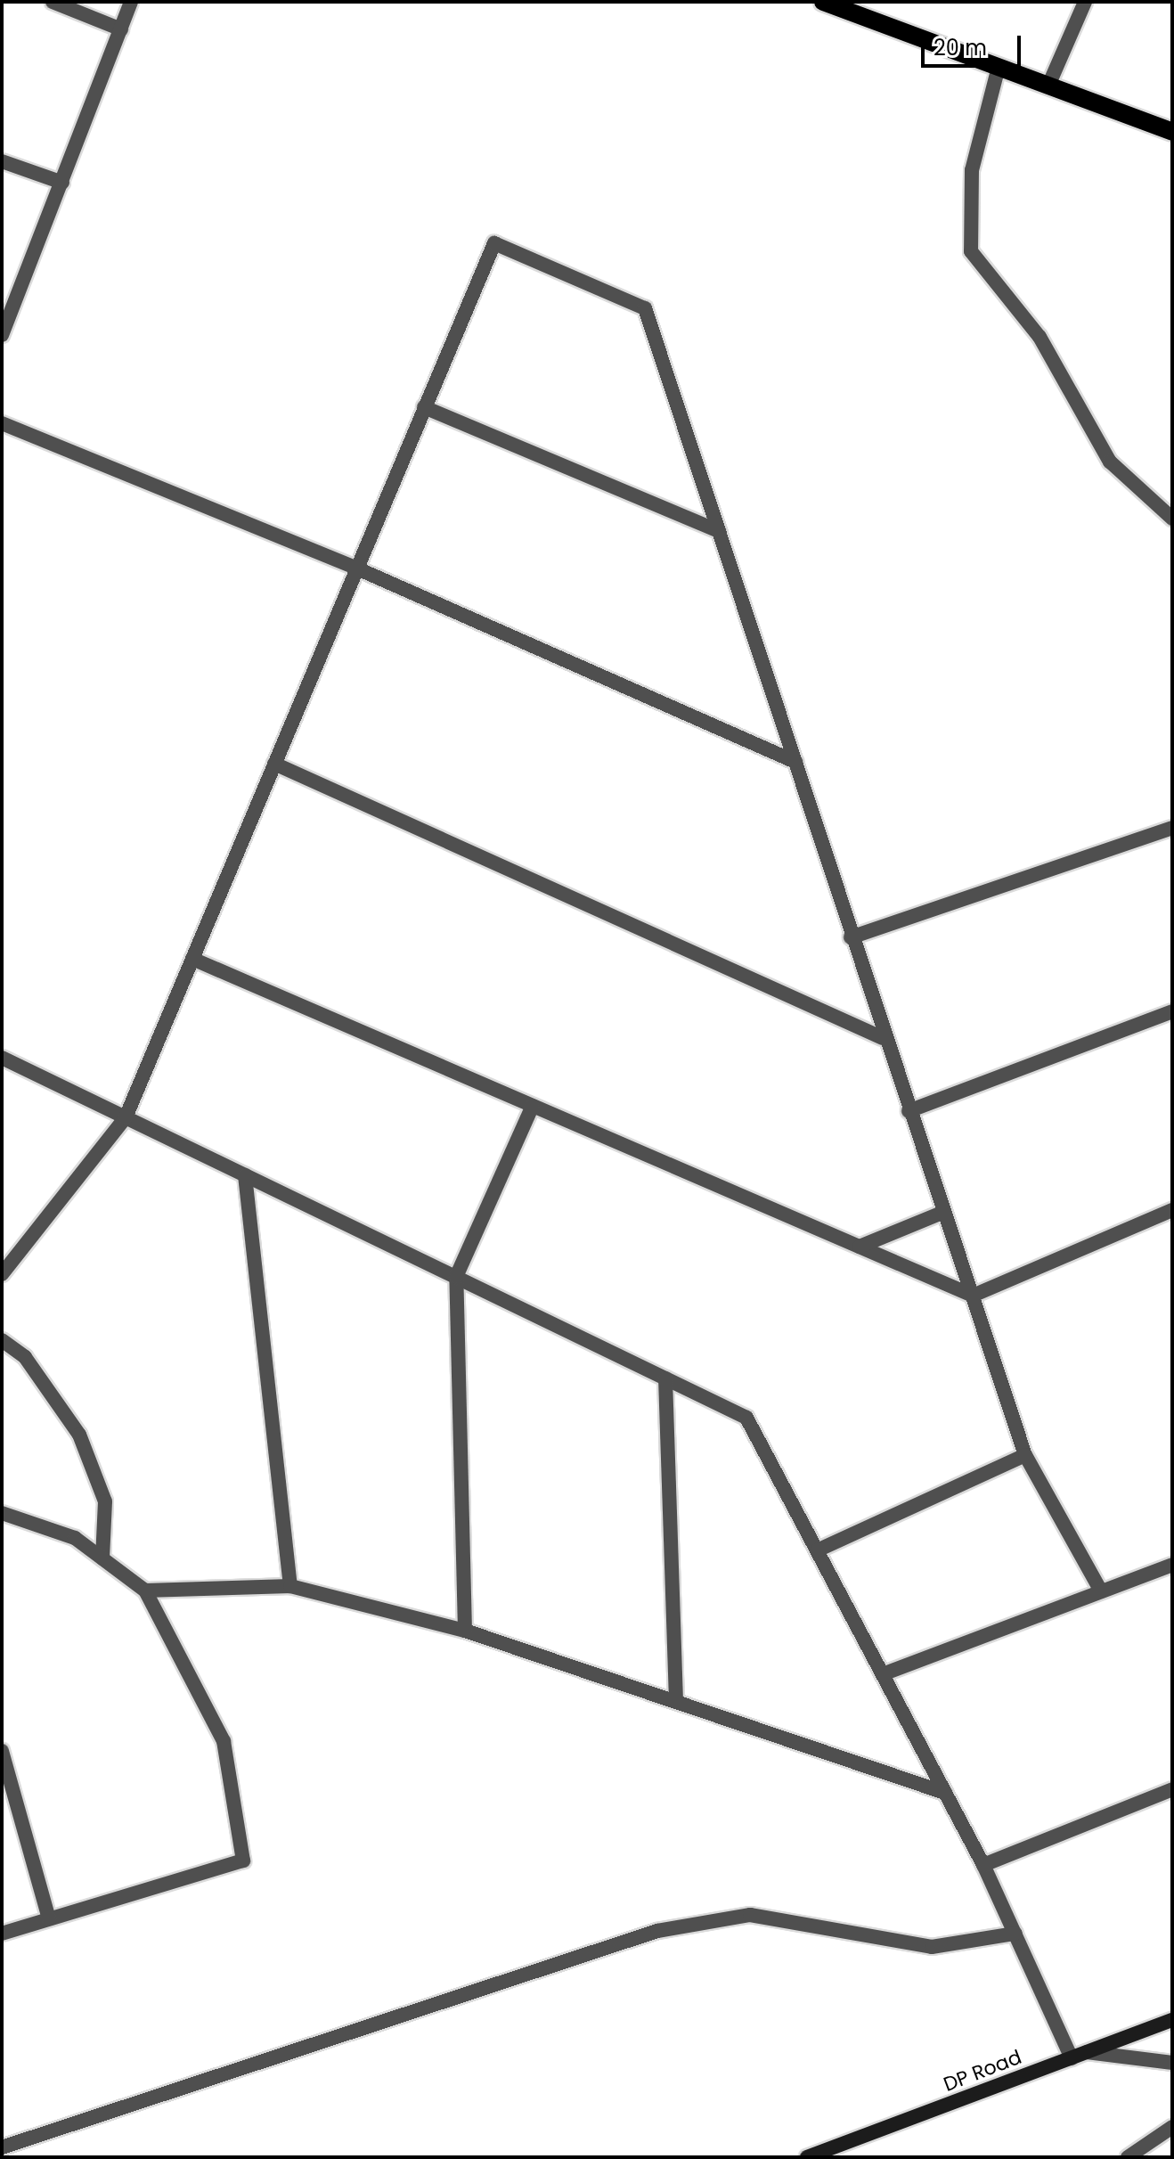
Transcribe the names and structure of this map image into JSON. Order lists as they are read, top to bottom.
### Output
{
  "streets": {
    "street": ["DP Road"]
  },
  "scale_bar": "20 m"
}
